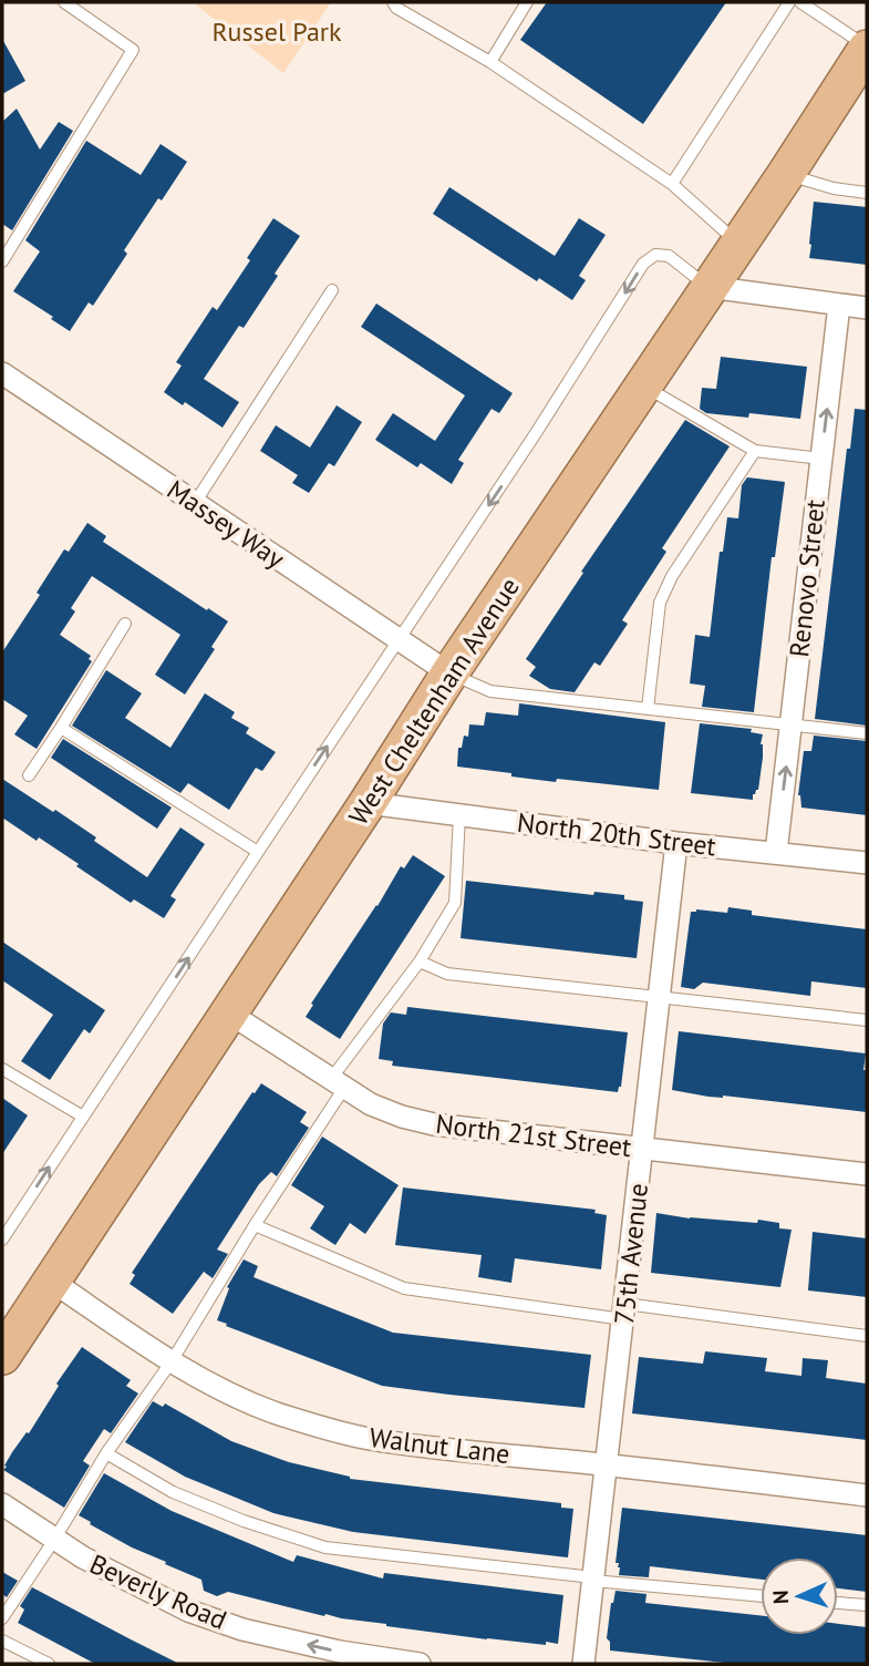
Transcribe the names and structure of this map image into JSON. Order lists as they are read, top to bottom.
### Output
{
  "streets": {
    "highway": ["West Cheltenham Avenue"],
    "street": [
      "Massey Way",
      "Renovo Street",
      "North 20th Street",
      "North 21st Street",
      "75th Avenue",
      "Walnut Lane",
      "Beverly Road"
    ]
  },
  "crossings": [
    ["Massey Way", "West Cheltenham Avenue"],
    ["Renovo Street", "North 20th Street"],
    ["West Cheltenham Avenue", "North 20th Street"],
    ["West Cheltenham Avenue", "North 21st Street"],
    ["West Cheltenham Avenue", "Walnut Lane"],
    ["North 20th Street", "75th Avenue"],
    ["North 21st Street", "75th Avenue"],
    ["75th Avenue", "Walnut Lane"]
  ],
  "one_way": ["Renovo Street", "Beverly Road"],
  "parks": ["Russel Park"],
  "north": "left"
}
